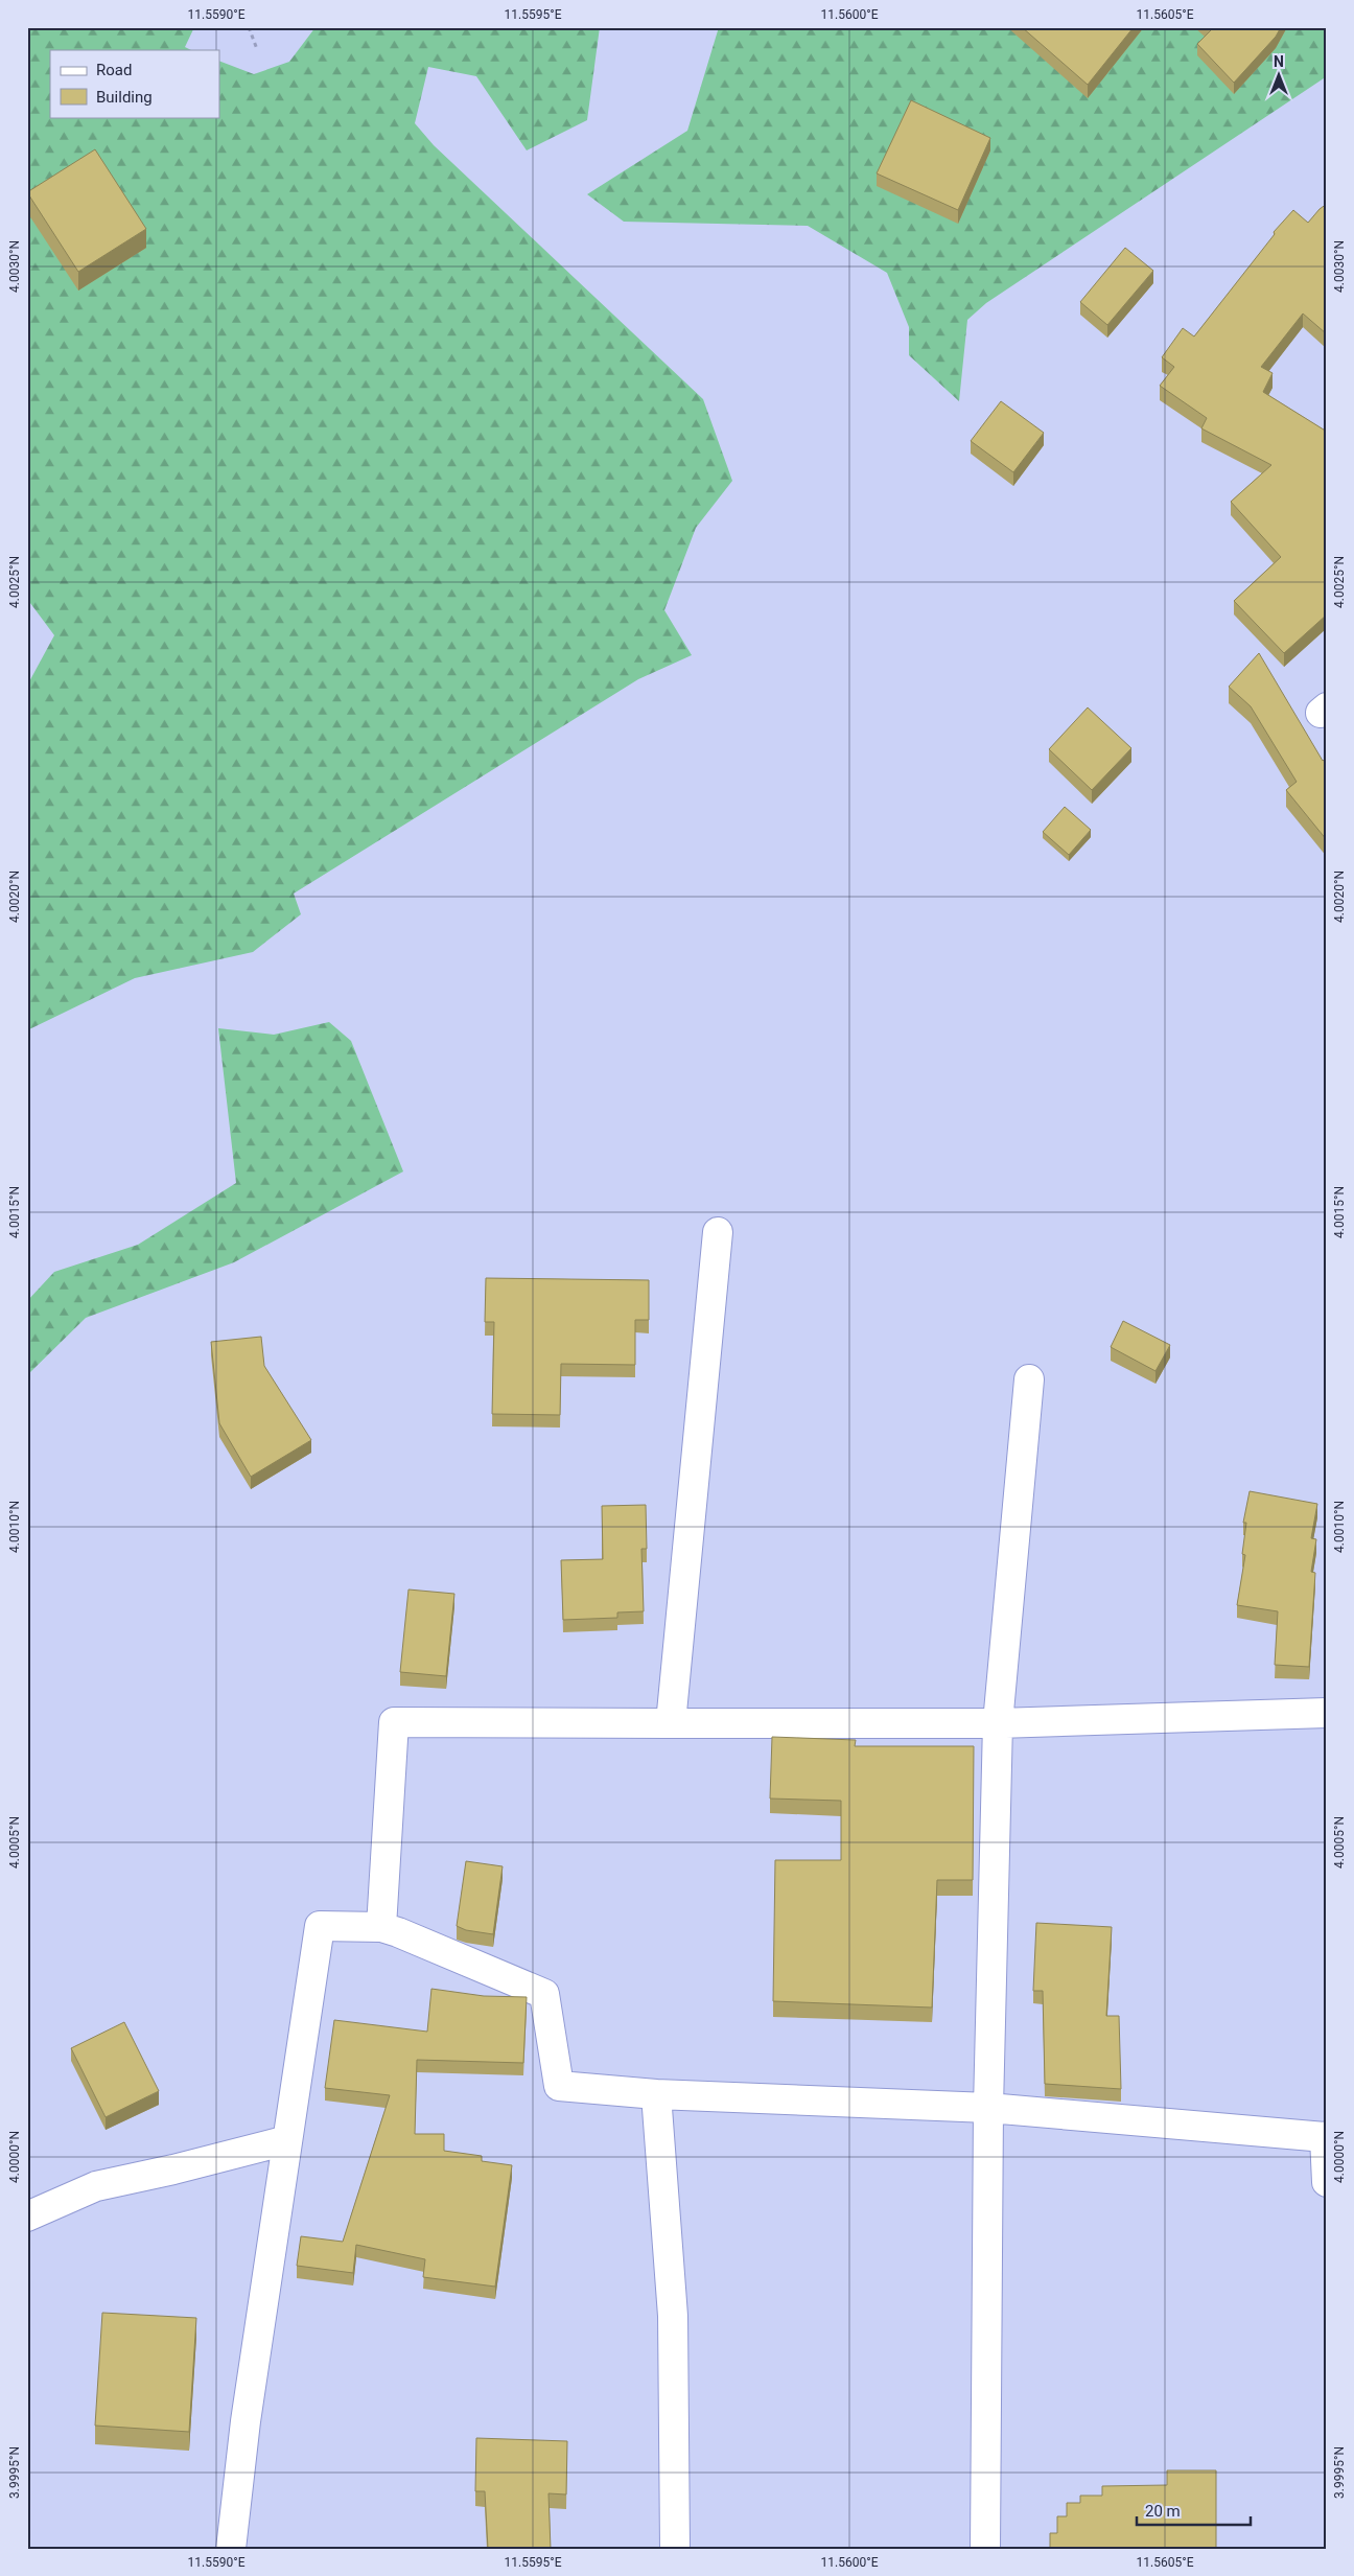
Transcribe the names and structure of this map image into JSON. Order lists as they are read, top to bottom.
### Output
{
  "legend": ["Road", "Building"],
  "scale_bar": "20 m",
  "north": "top",
  "coordinates": [
    "11.5590°E",
    "11.5595°E",
    "11.5600°E",
    "11.5605°E",
    "4.0030°N",
    "4.0025°N",
    "4.0020°N",
    "4.0015°N",
    "4.0010°N",
    "4.0005°N",
    "4.0000°N",
    "3.9995°N"
  ]
}
